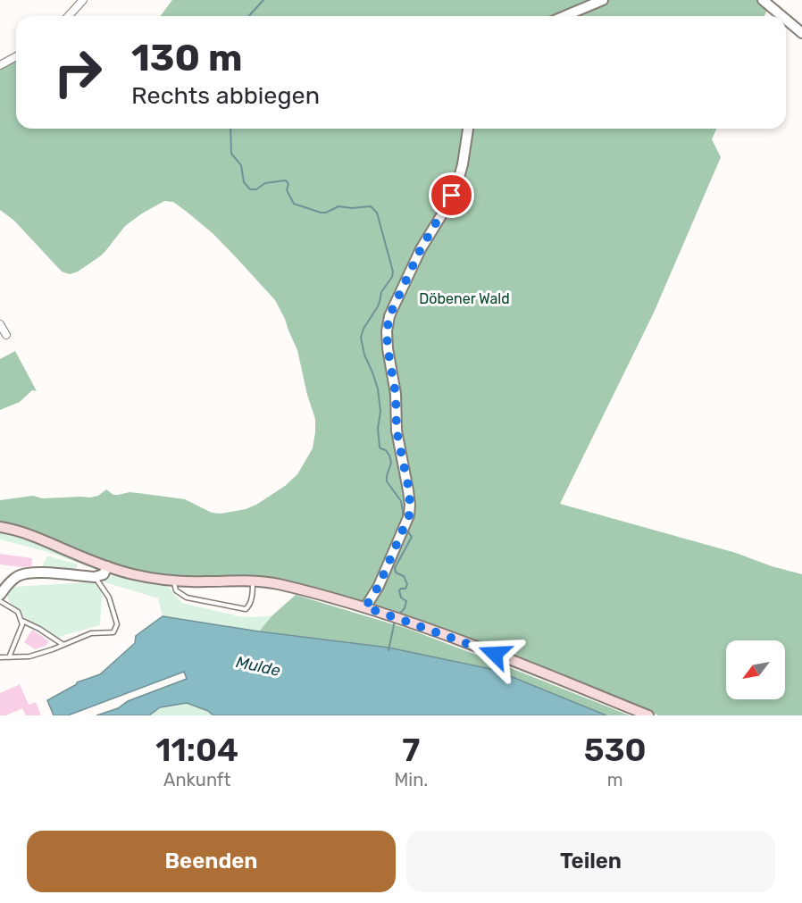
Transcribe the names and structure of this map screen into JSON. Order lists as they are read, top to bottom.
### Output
{
  "water": ["Mulde"],
  "parks": ["Döbener Wald"],
  "north": "bottom left",
  "page": {
    "turn": ["130 m", "Rechts abbiegen"],
    "eta": [
      "11:04",
      "Ankunft",
      "7",
      "Min.",
      "530",
      "m"
    ],
    "buttons": ["Beenden", "Teilen"]
  }
}
